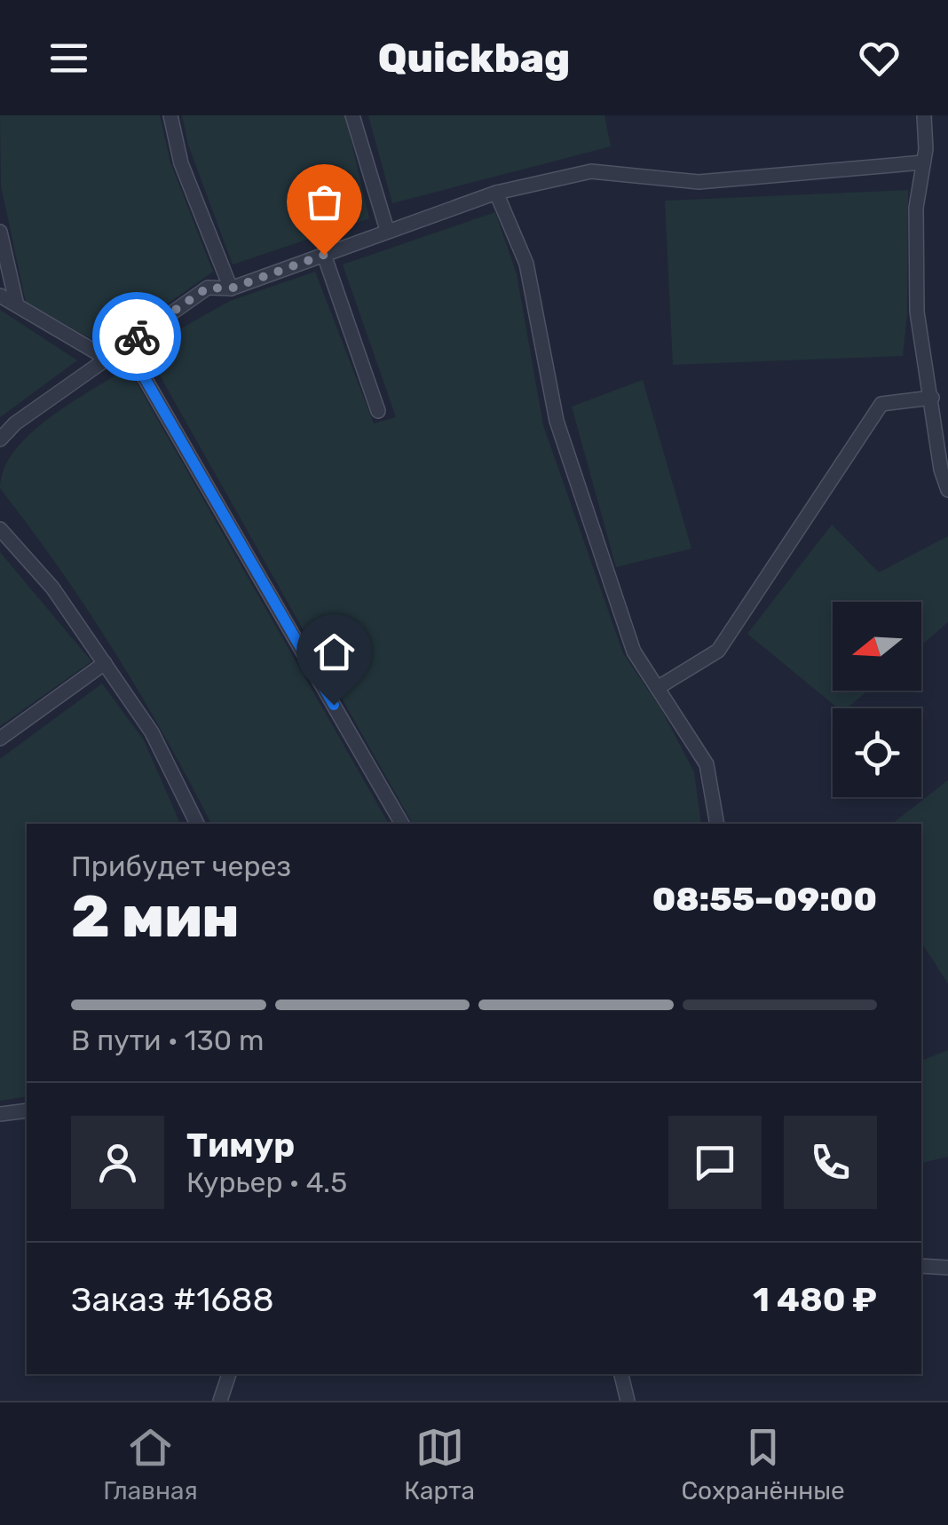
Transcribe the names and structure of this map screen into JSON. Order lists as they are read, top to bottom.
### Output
{
  "north": "left",
  "page": {
    "header": "Quickbag",
    "heading": ["2 мин", "Прибудет через", "08:55–09:00"],
    "panel": [
      "Тимур",
      "Курьер · 4.5",
      "Заказ #1688",
      "1 480 ₽"
    ],
    "bar": "В пути · 130 m",
    "tabs": ["Главная", "Карта", "Сохранённые"]
  }
}
